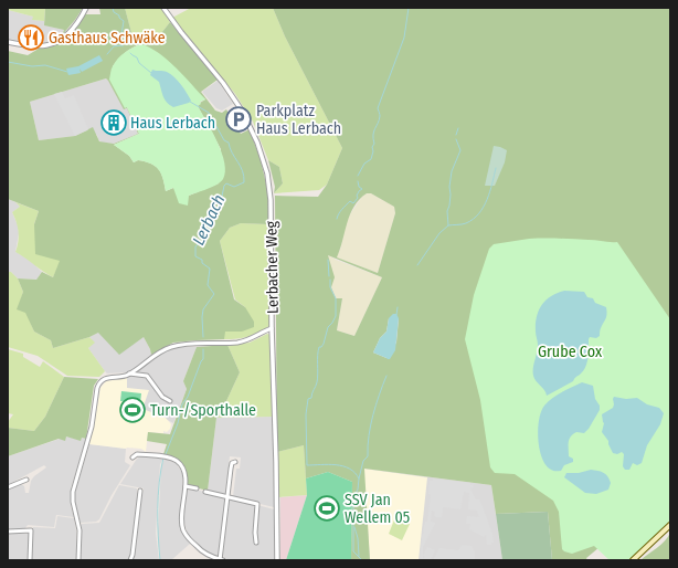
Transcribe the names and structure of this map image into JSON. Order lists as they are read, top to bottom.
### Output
{
  "streets": {
    "street": ["Lerbacher Weg"]
  },
  "water": ["Lerbach"],
  "parks": ["Grube Cox"],
  "places": {
    "restaurant": ["Gasthaus Schwäke"],
    "parking": ["Parkplatz Haus Lerbach"],
    "building": ["Haus Lerbach"],
    "sports": ["Turn-/Sporthalle", "SSV Jan Wellem 05"]
  }
}
